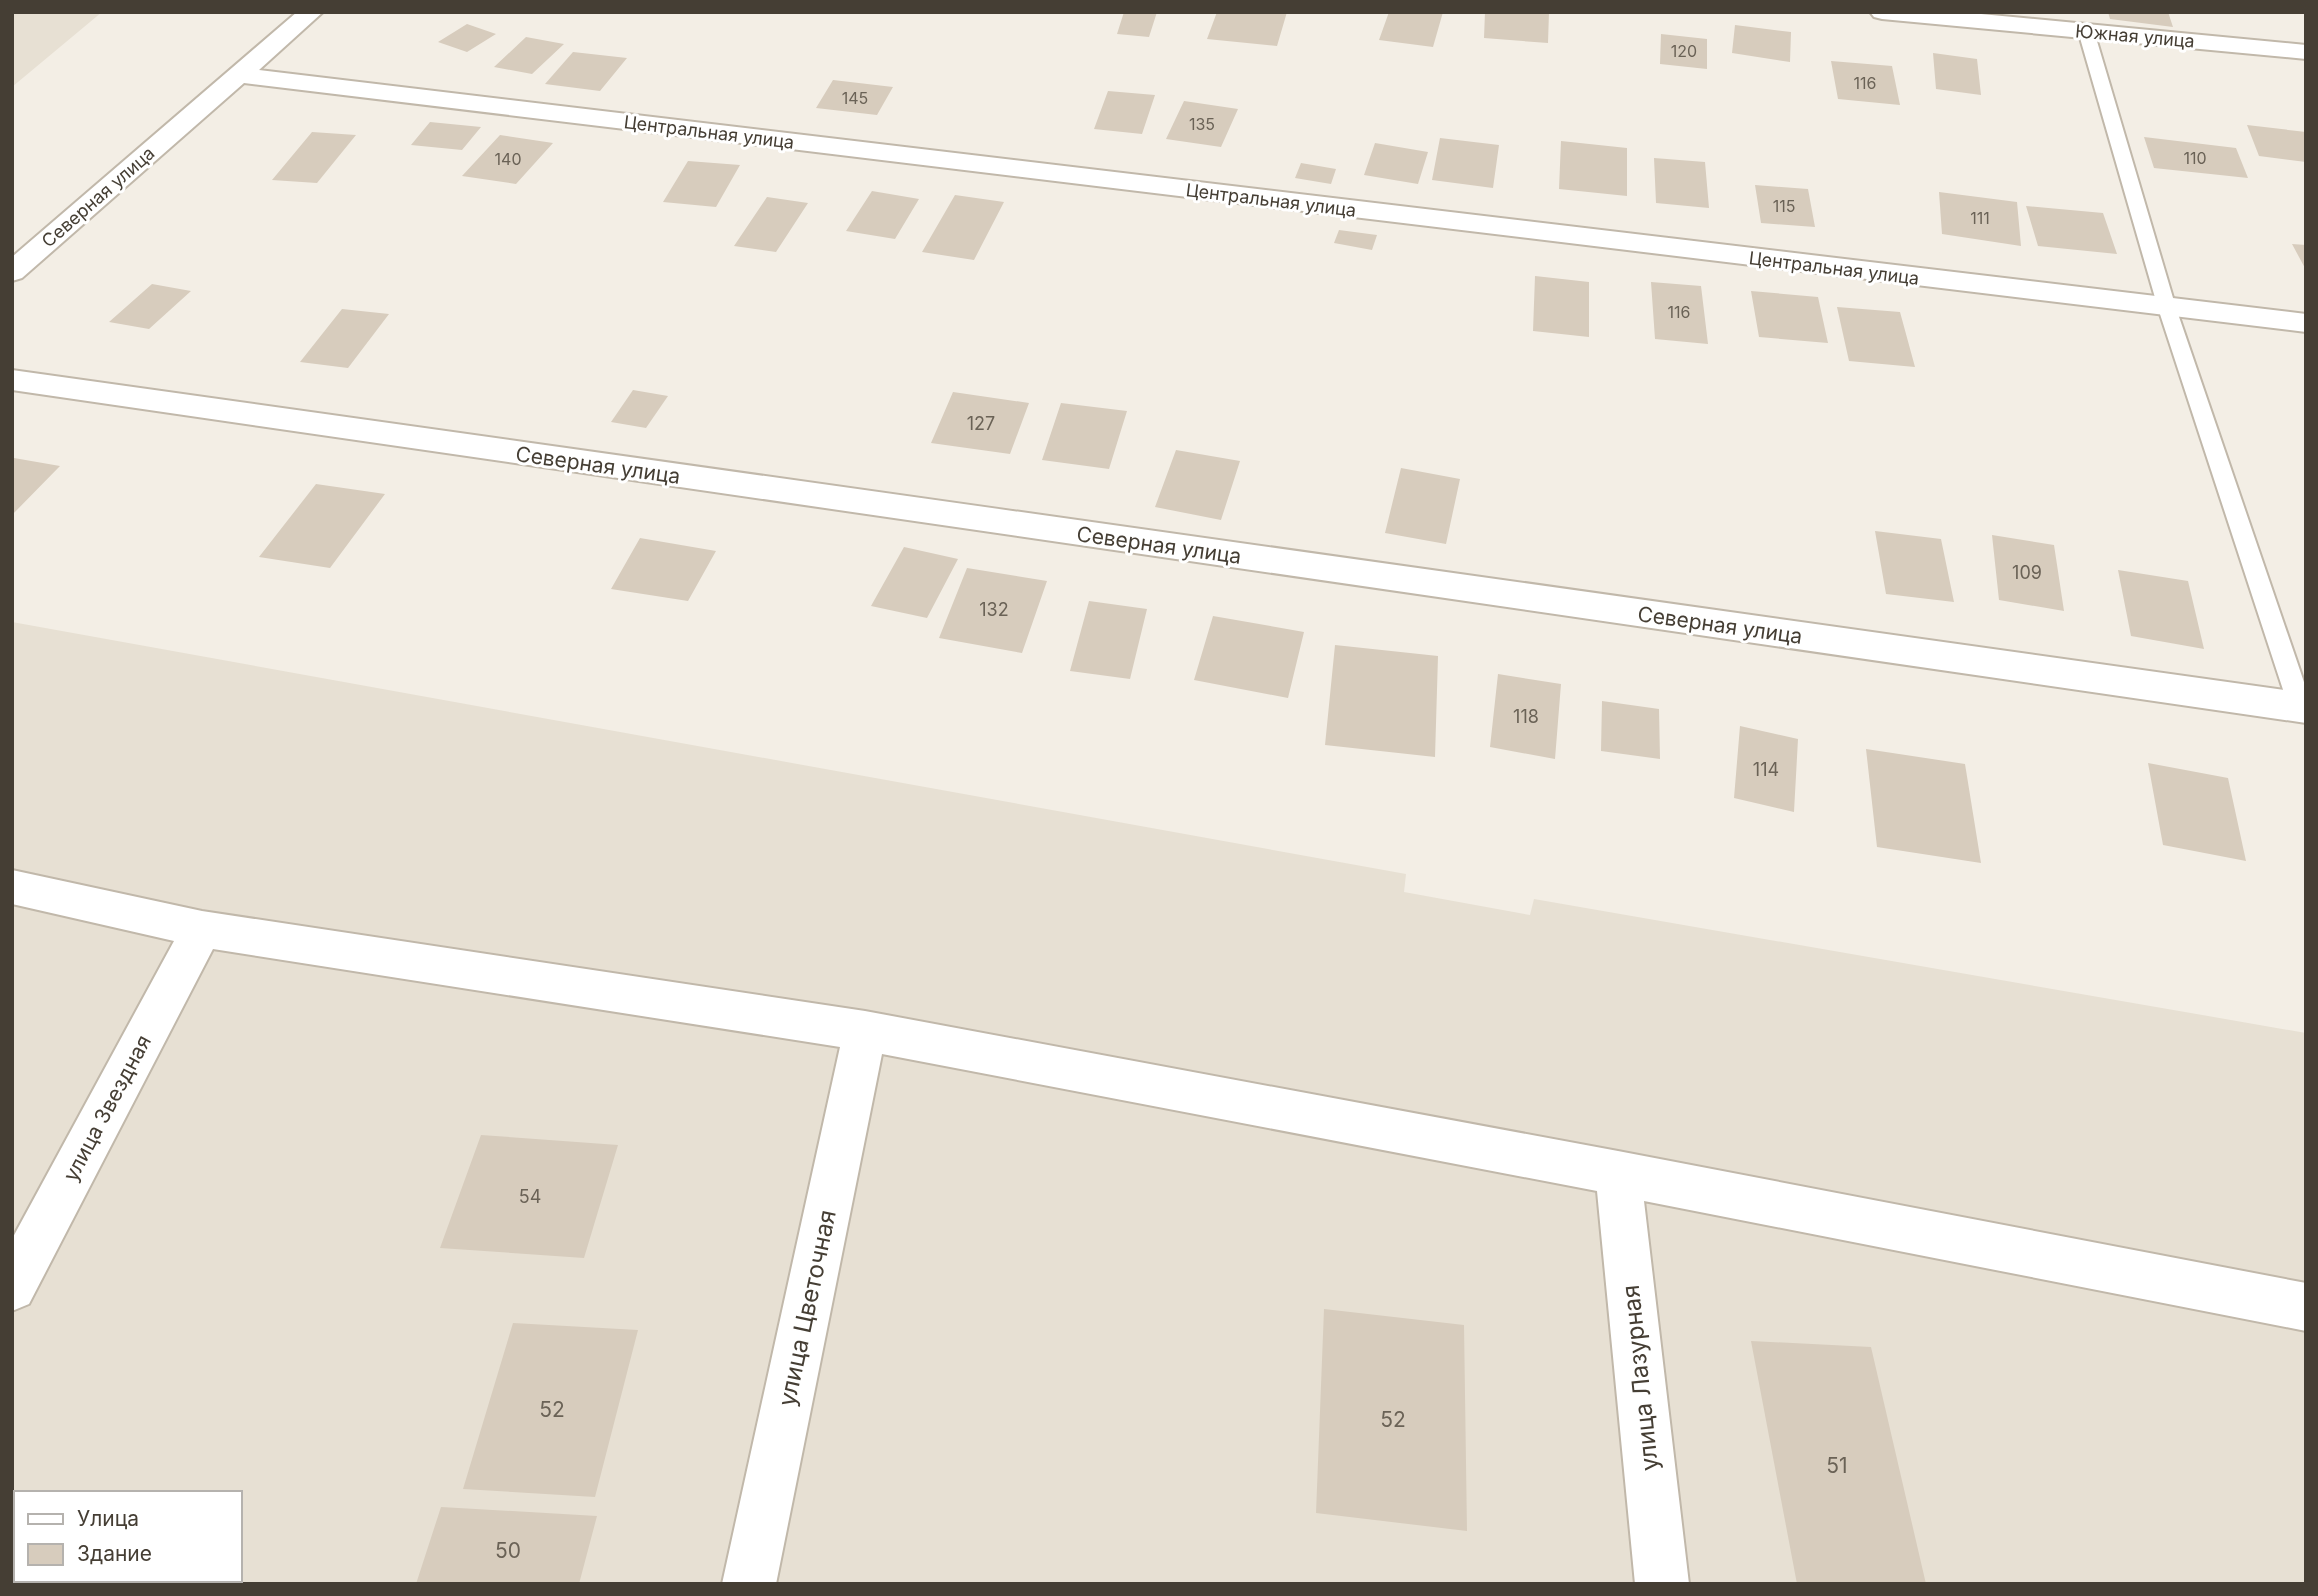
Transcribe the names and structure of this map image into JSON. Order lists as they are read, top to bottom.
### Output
{
  "streets": {
    "street": [
      "Южная улица",
      "Центральная улица",
      "Северная улица",
      "улица Звездная",
      "улица Цветочная",
      "улица Лазурная"
    ]
  },
  "crossings": [
    ["Центральная улица", "Северная улица"]
  ],
  "house_numbers": [
    "120",
    "116",
    "145",
    "135",
    "110",
    "140",
    "115",
    "111",
    "116",
    "127",
    "109",
    "132",
    "118",
    "114",
    "54",
    "52",
    "52",
    "51",
    "50"
  ],
  "legend": ["Улица", "Здание"]
}
